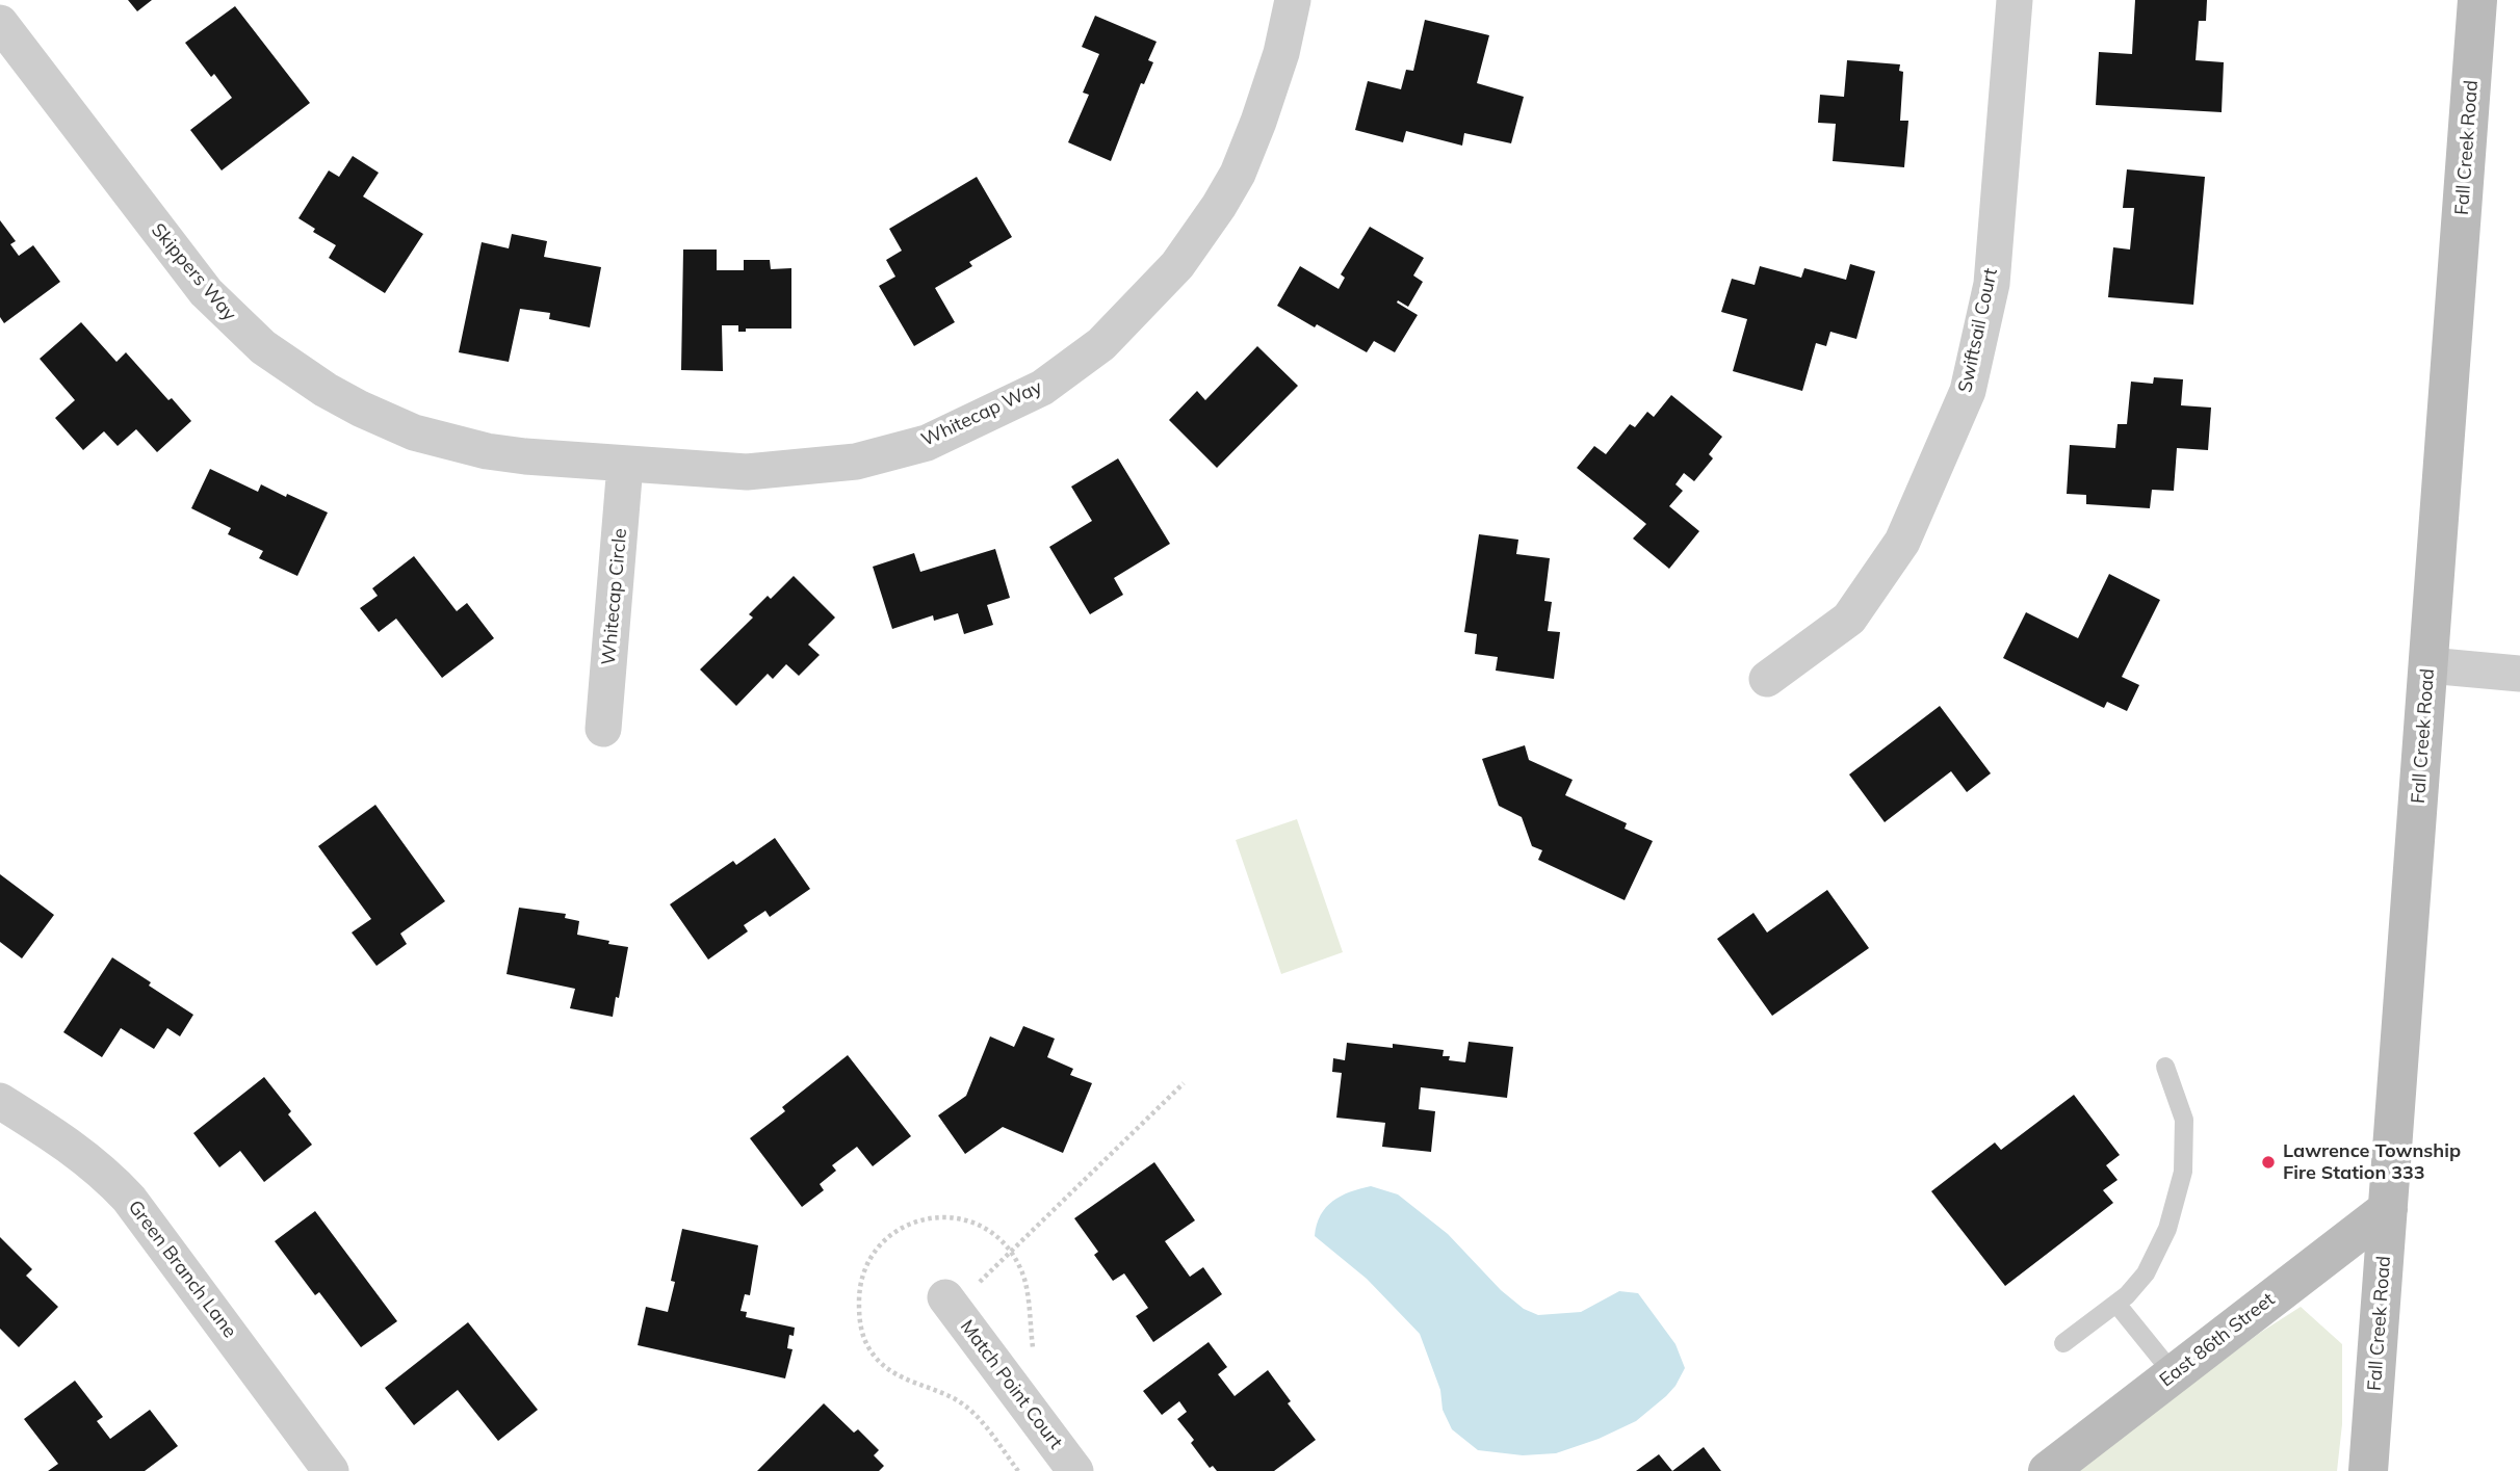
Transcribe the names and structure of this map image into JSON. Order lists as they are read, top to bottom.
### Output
{
  "streets": {
    "main road": ["Fall Creek Road", "East 86th Street"],
    "street": [
      "Skippers Way",
      "Swiftsail Court",
      "Whitecap Way",
      "Whitecap Circle",
      "Green Branch Lane",
      "Match Point Court"
    ]
  },
  "crossings": [
    ["Fall Creek Road", "East 86th Street"],
    ["Skippers Way", "Whitecap Way"],
    ["Skippers Way", "Whitecap Circle"],
    ["Whitecap Way", "Whitecap Circle"]
  ],
  "places": ["Lawrence Township Fire Station 333"]
}
